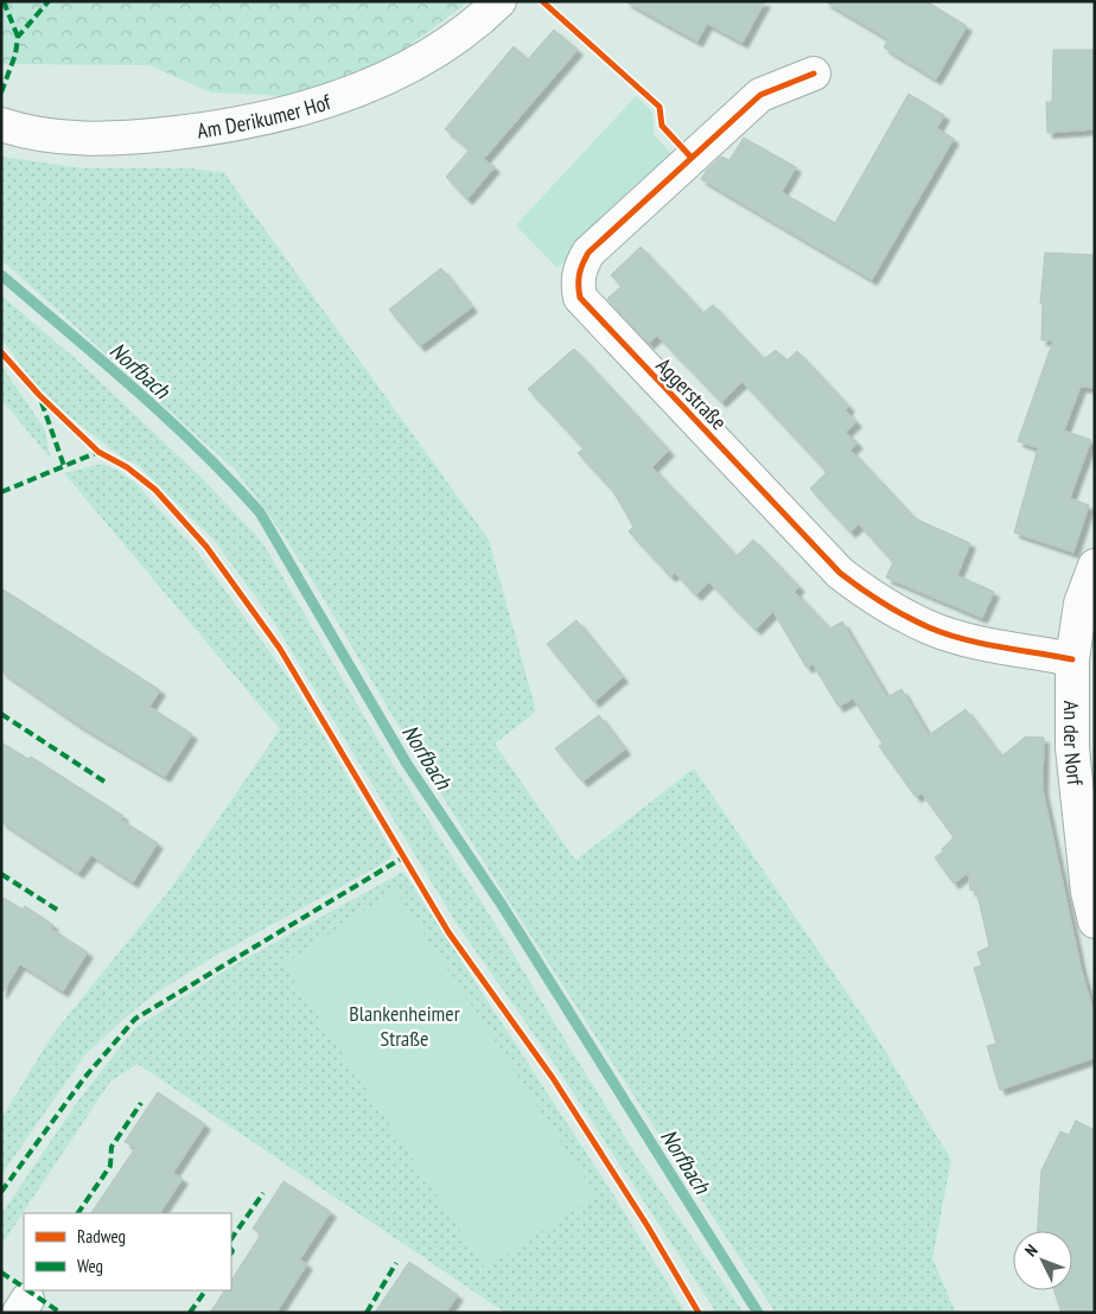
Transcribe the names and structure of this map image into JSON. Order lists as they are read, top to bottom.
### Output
{
  "streets": {
    "street": ["Am Derikumer Hof", "Aggerstraße", "An der Norf"]
  },
  "crossings": [
    ["Aggerstraße", "An der Norf"]
  ],
  "water": ["Norfbach"],
  "parks": ["Blankenheimer Straße"],
  "legend": ["Radweg", "Weg"],
  "north": "top left"
}
